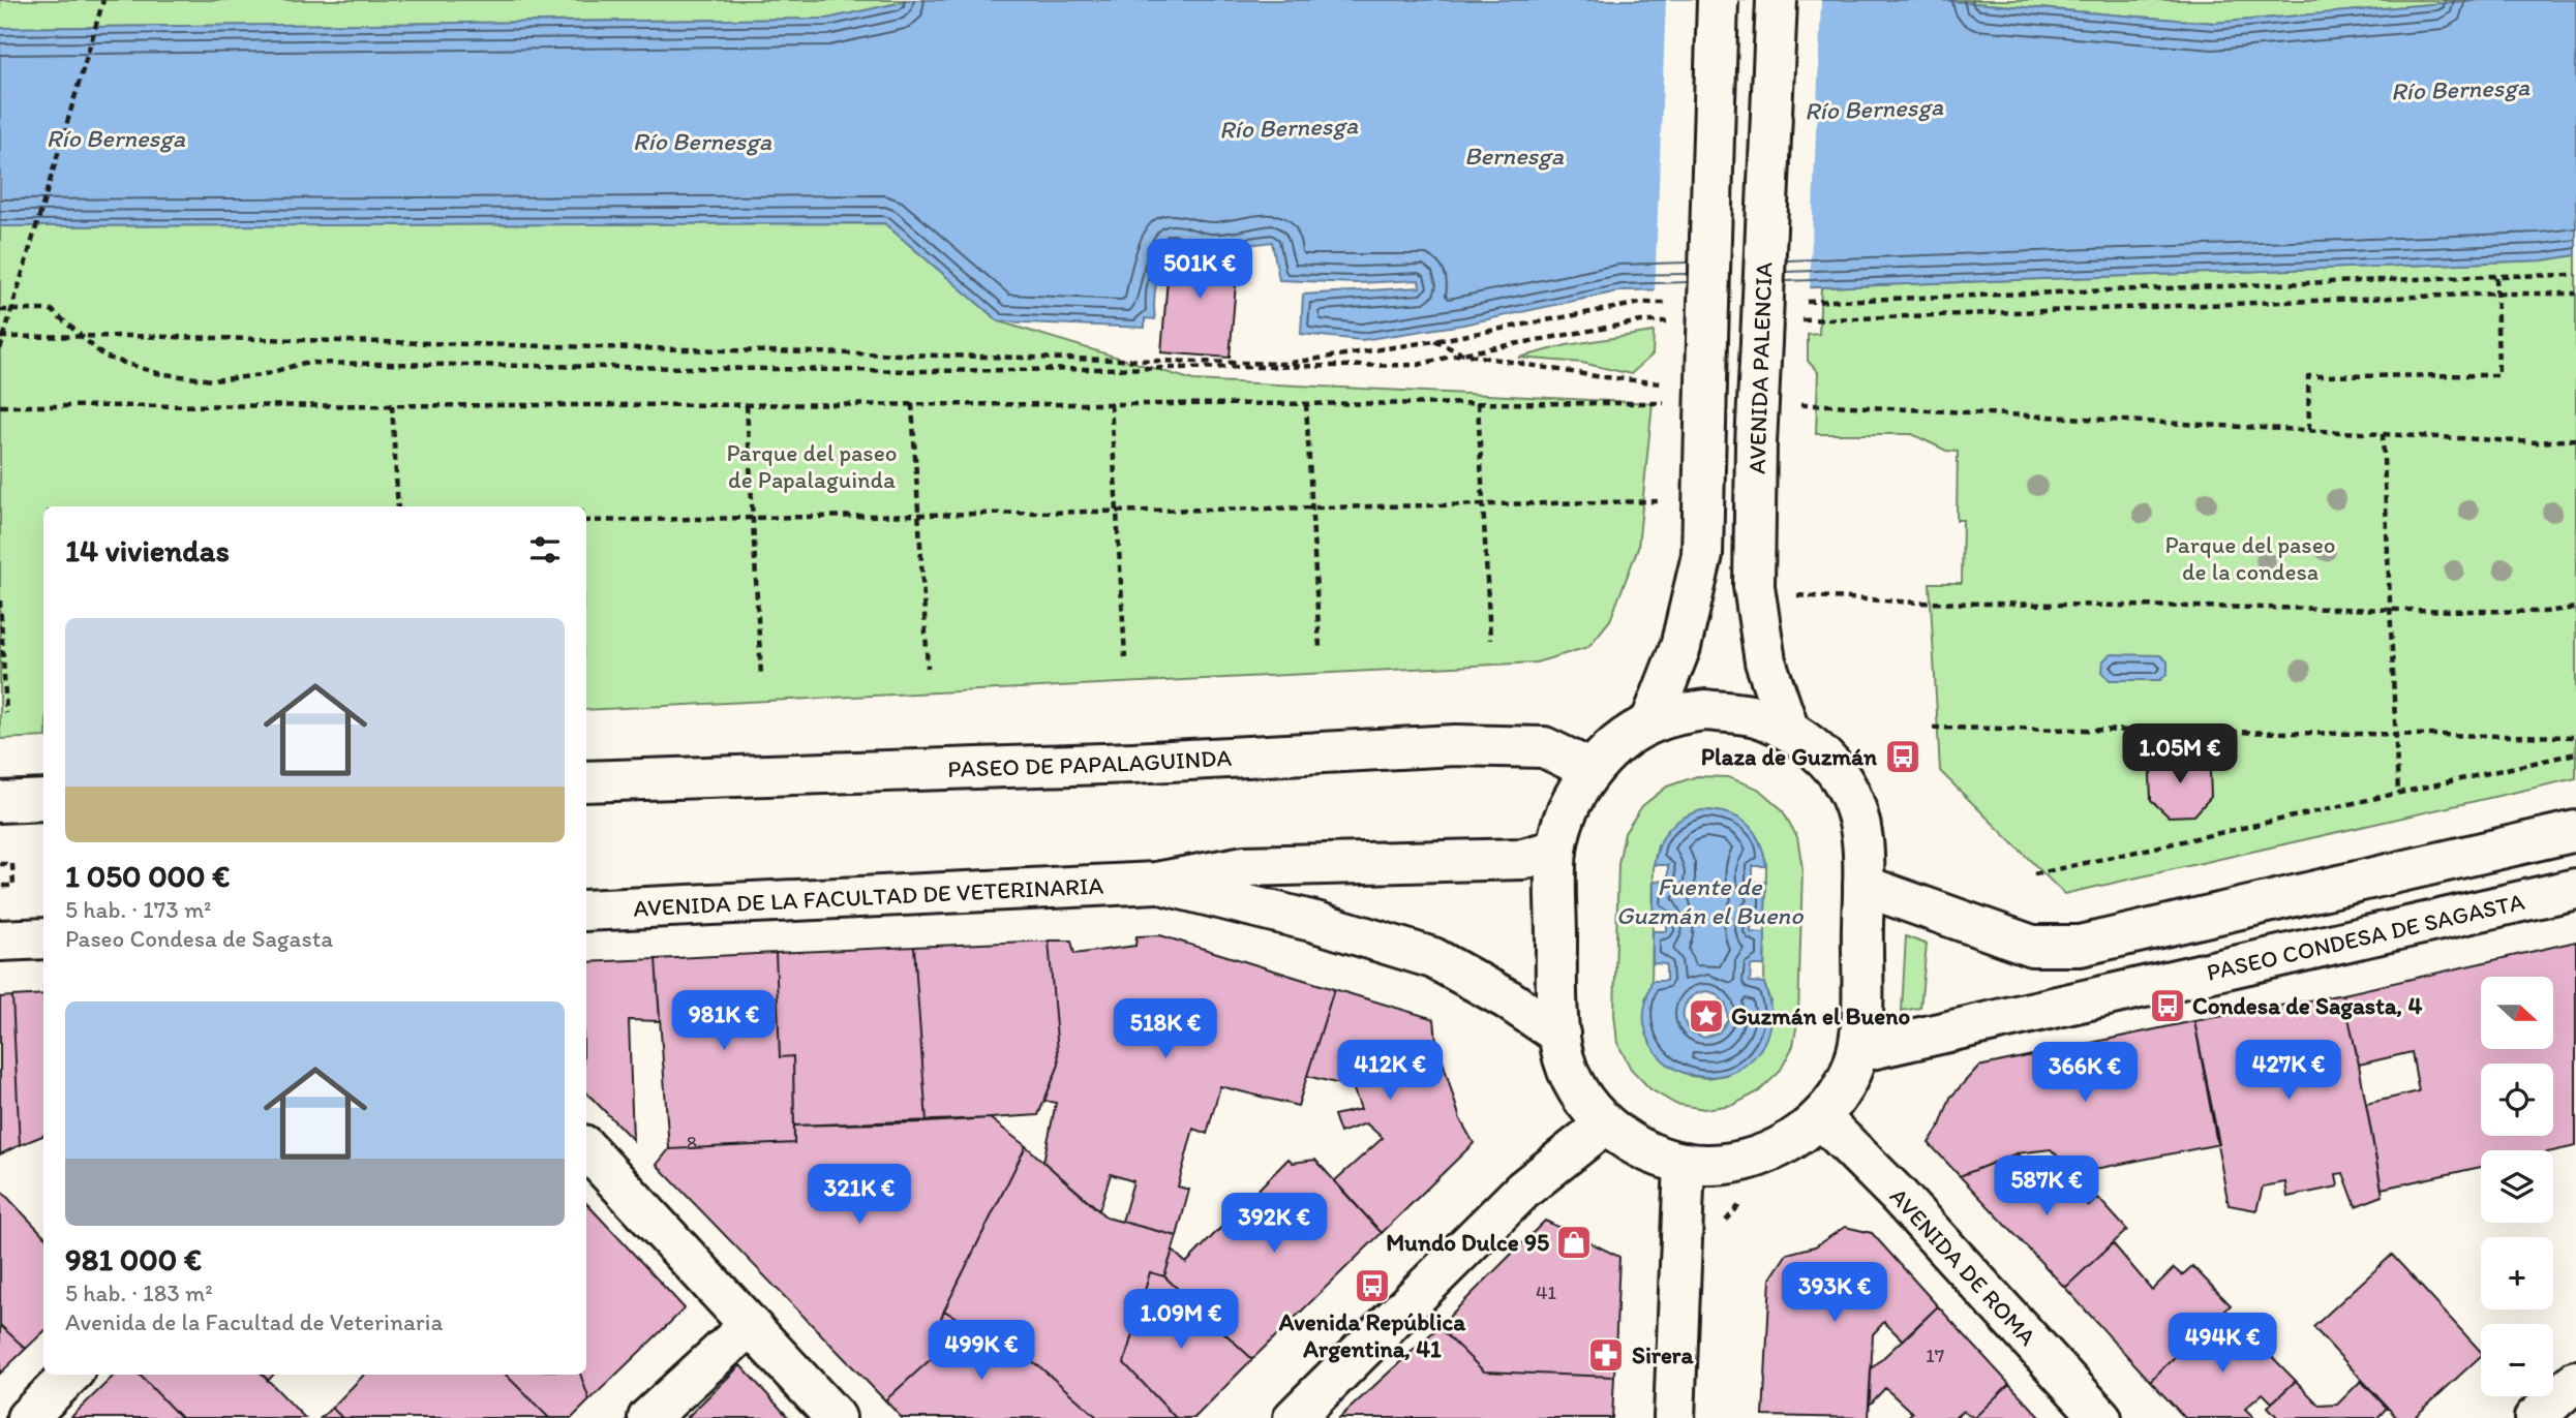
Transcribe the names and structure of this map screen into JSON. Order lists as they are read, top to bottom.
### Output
{
  "streets": {
    "main road": [
      "AVENIDA PALENCIA",
      "PASEO DE PAPALAGUINDA",
      "AVENIDA DE LA FACULTAD DE VETERINARIA",
      "PASEO CONDESA DE SAGASTA",
      "AVENIDA DE ROMA"
    ]
  },
  "water": ["Río Bernesga", "Bernesga", "Fuente de Guzmán el Bueno"],
  "parks": ["Parque del paseo de Papalaguinda", "Parque del paseo de la condesa"],
  "places": {
    "bus stop": ["Plaza de Guzmán", "Condesa de Sagasta, 4", "Avenida República Argentina, 41"],
    "place": ["Guzmán el Bueno"],
    "shop": ["Mundo Dulce 95"],
    "pharmacy": ["Sirera"]
  },
  "house_numbers": ["8", "41", "17"],
  "north": "right",
  "page": {
    "price": [
      "501K €",
      "1.05M €",
      "981K €",
      "518K €",
      "412K €",
      "427K €",
      "366K €",
      "587K €",
      "321K €",
      "392K €",
      "393K €",
      "1.09M €",
      "494K €",
      "499K €"
    ],
    "heading": "14 viviendas",
    "list": [
      {
        "name": "1 050 000 €",
        "note": "5 hab. · 173 m² · Paseo Condesa de Sagasta"
      },
      {
        "name": "981 000 €",
        "note": "5 hab. · 183 m² · Avenida de la Facultad de Veterinaria"
      }
    ],
    "map_buttons": ["+", "−"]
  }
}
